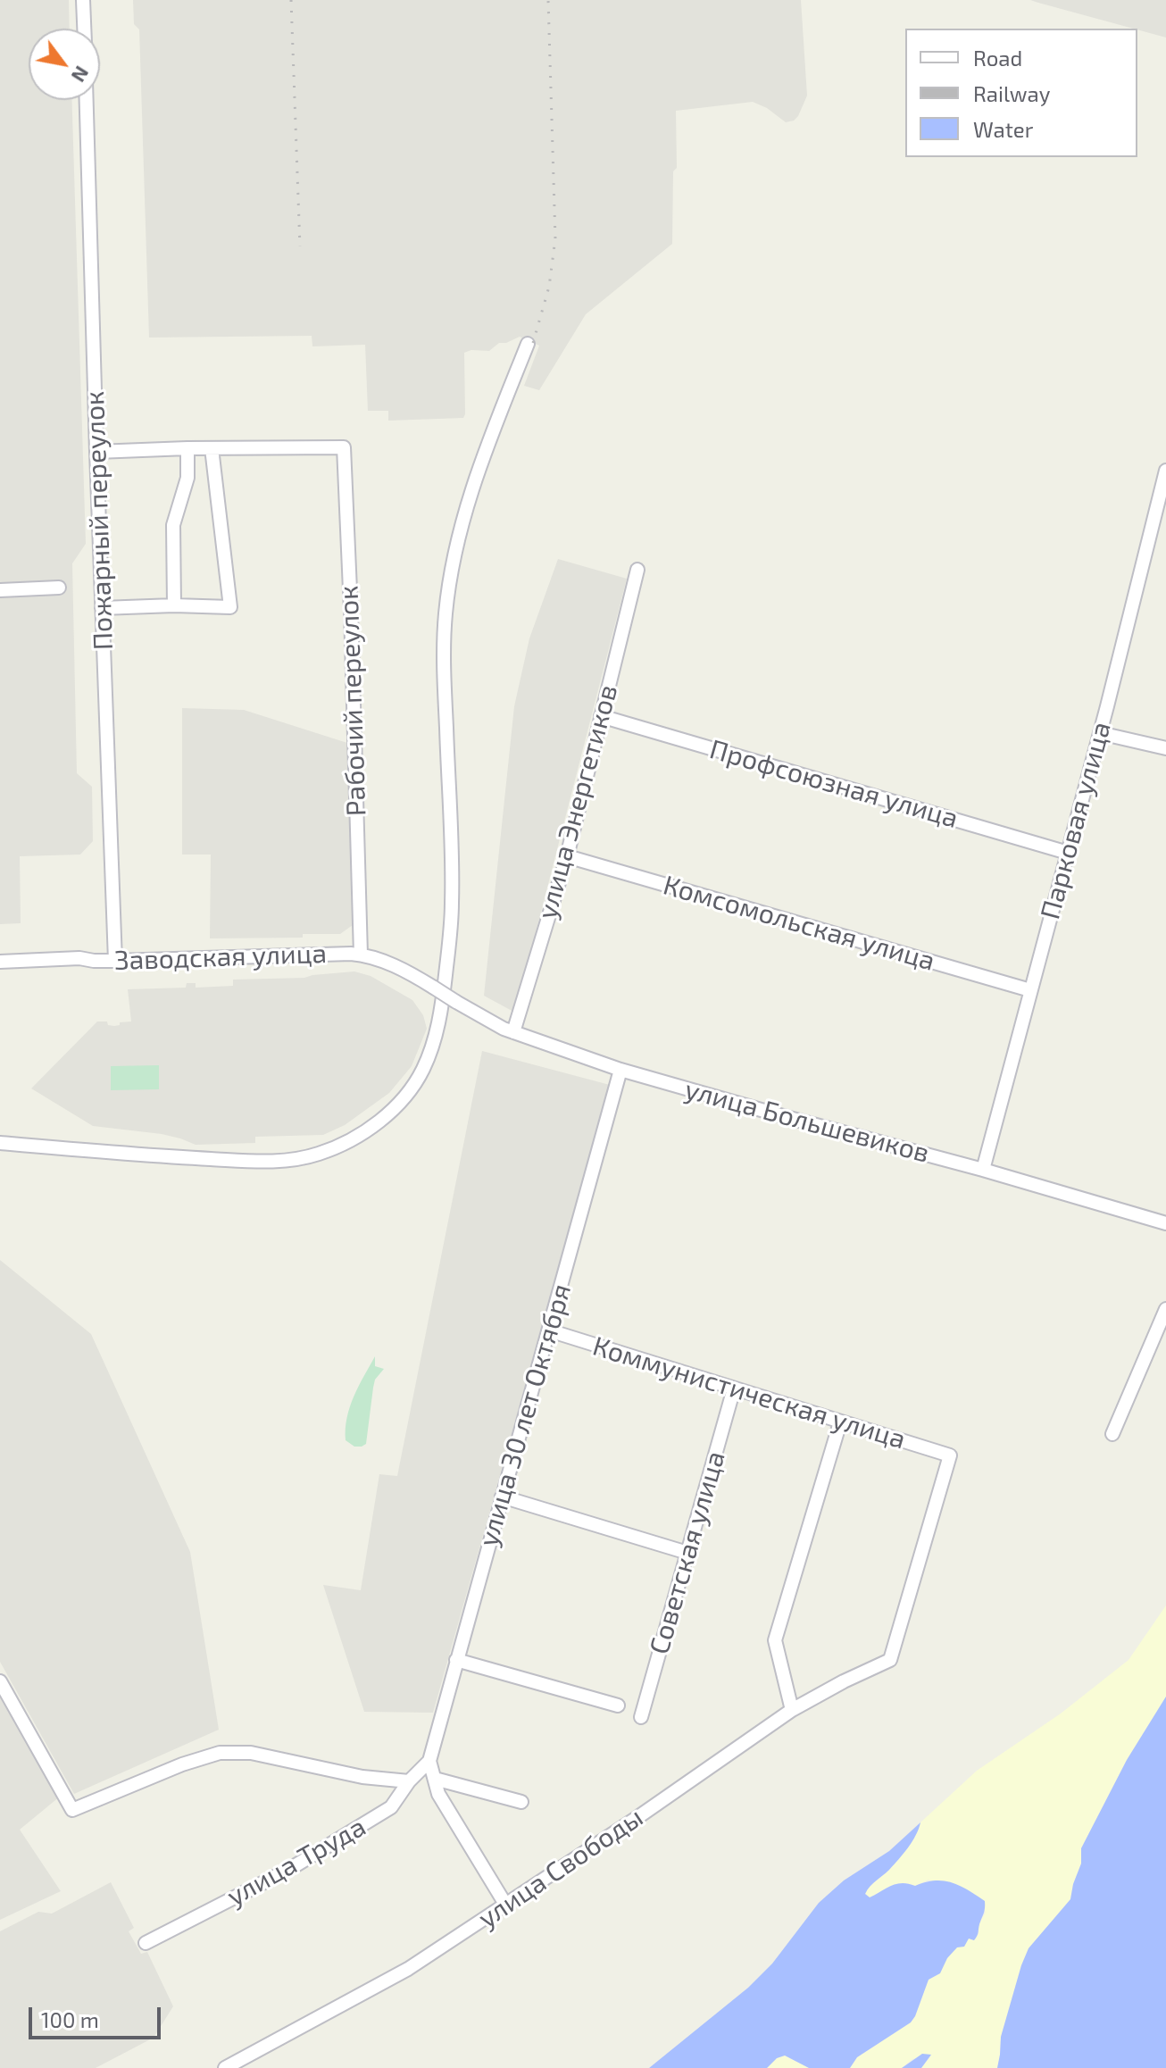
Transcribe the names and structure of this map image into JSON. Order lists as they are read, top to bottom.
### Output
{
  "streets": {
    "street": [
      "Пожарный переулок",
      "Рабочий переулок",
      "Профсоюзная улица",
      "улица Энергетиков",
      "Парковая улица",
      "Комсомольская улица",
      "Заводская улица",
      "улица Большевиков",
      "Коммунистическая улица",
      "улица 30 лет Октября",
      "Советская улица",
      "улица Труда",
      "улица Свободы"
    ]
  },
  "crossings": [
    ["Пожарный переулок", "Заводская улица"],
    ["Рабочий переулок", "Заводская улица"],
    ["Профсоюзная улица", "улица Энергетиков"],
    ["Профсоюзная улица", "Парковая улица"],
    ["улица Энергетиков", "Комсомольская улица"],
    ["улица Энергетиков", "улица Большевиков"],
    ["Парковая улица", "Комсомольская улица"],
    ["Парковая улица", "улица Большевиков"],
    ["Заводская улица", "улица Большевиков"],
    ["улица Большевиков", "улица 30 лет Октября"],
    ["Коммунистическая улица", "улица 30 лет Октября"],
    ["Коммунистическая улица", "Советская улица"],
    ["Коммунистическая улица", "улица Свободы"],
    ["улица 30 лет Октября", "улица Труда"]
  ],
  "legend": ["Road", "Railway", "Water"],
  "scale_bar": "100 m",
  "north": "bottom right"
}
